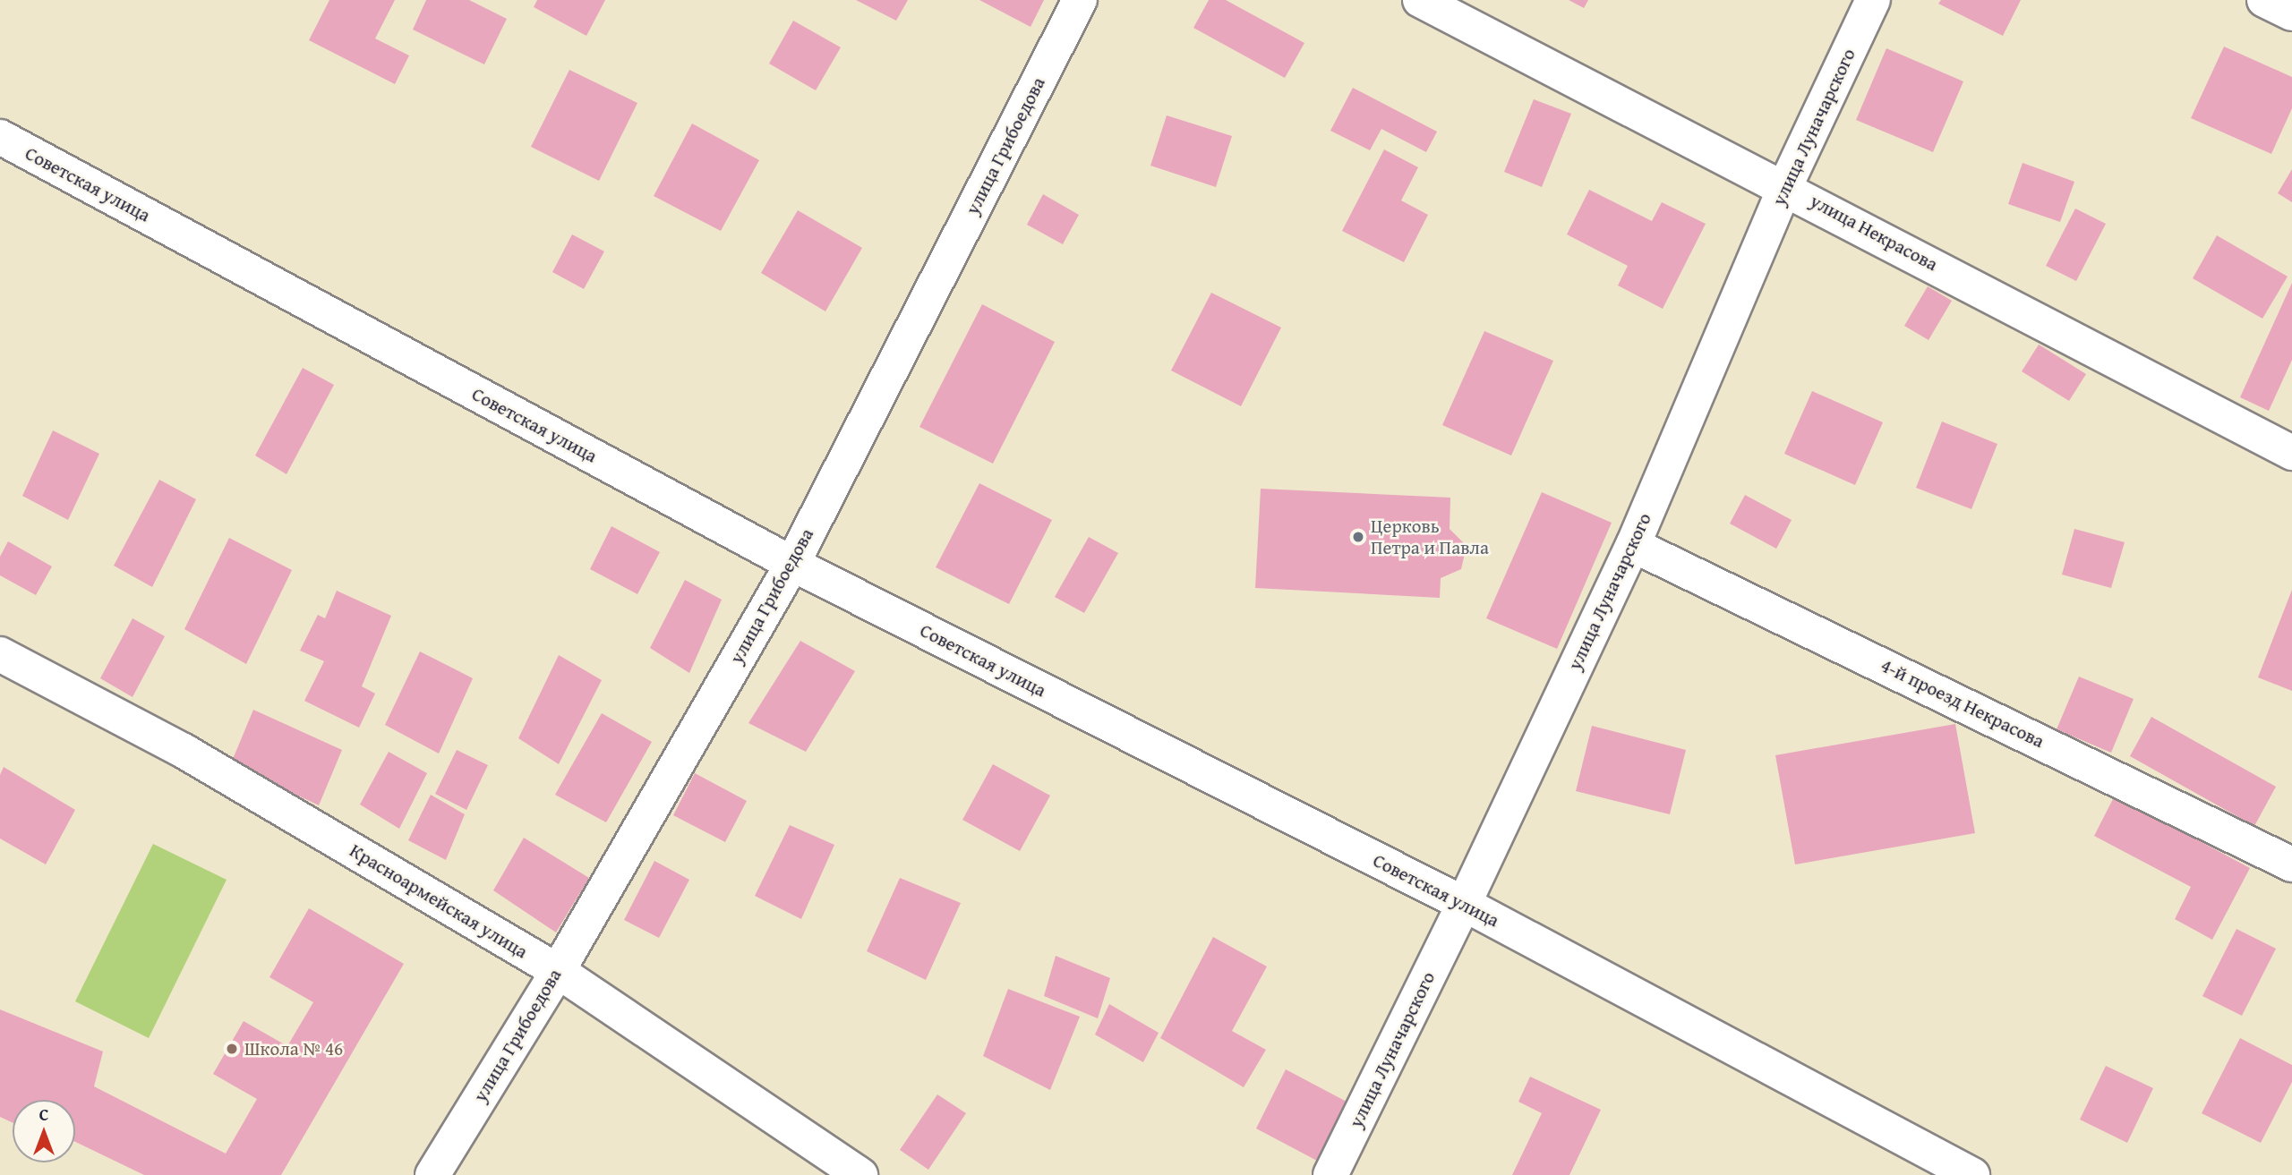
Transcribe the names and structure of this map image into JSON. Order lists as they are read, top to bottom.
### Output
{
  "streets": {
    "street": [
      "улица Луначарского",
      "улица Грибоедова",
      "Советская улица",
      "улица Некрасова",
      "4-й проезд Некрасова",
      "Красноармейская улица"
    ]
  },
  "crossings": [
    ["улица Луначарского", "Советская улица"],
    ["улица Луначарского", "улица Некрасова"],
    ["улица Луначарского", "4-й проезд Некрасова"],
    ["улица Грибоедова", "Советская улица"],
    ["улица Грибоедова", "Красноармейская улица"]
  ],
  "places": ["Церковь Петра и Павла", "Школа № 46"],
  "north": "top"
}
